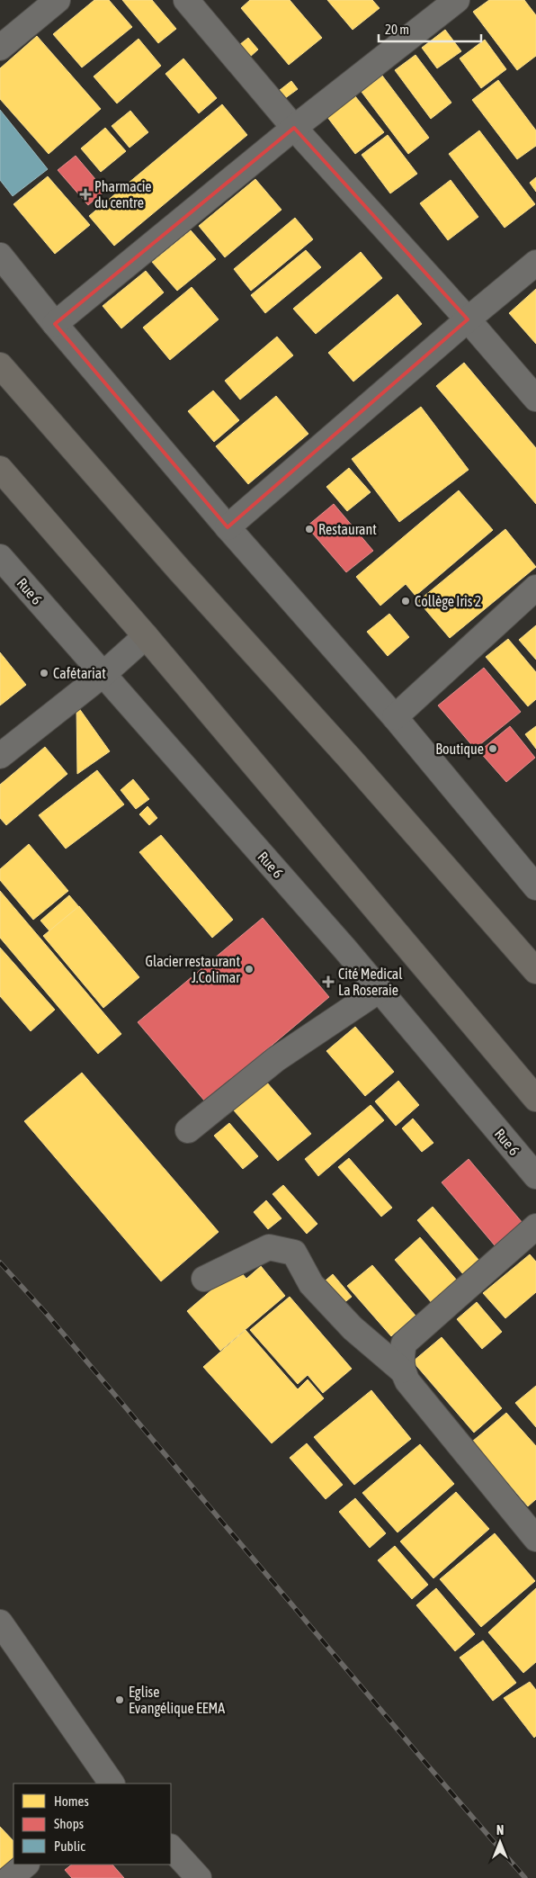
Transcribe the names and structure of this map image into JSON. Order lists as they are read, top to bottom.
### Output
{
  "streets": {
    "street": ["Rue 6"]
  },
  "places": {
    "health": ["Pharmacie du centre", "Cité Medical La Roseraie"],
    "other": [
      "Restaurant",
      "Collège Iris 2",
      "Cafétariat",
      "Boutique",
      "Glacier restaurant J.Colimar",
      "Eglise Evangélique EEMA"
    ]
  },
  "legend": ["Homes", "Shops", "Public"],
  "scale_bar": "20 m",
  "north": "top"
}
